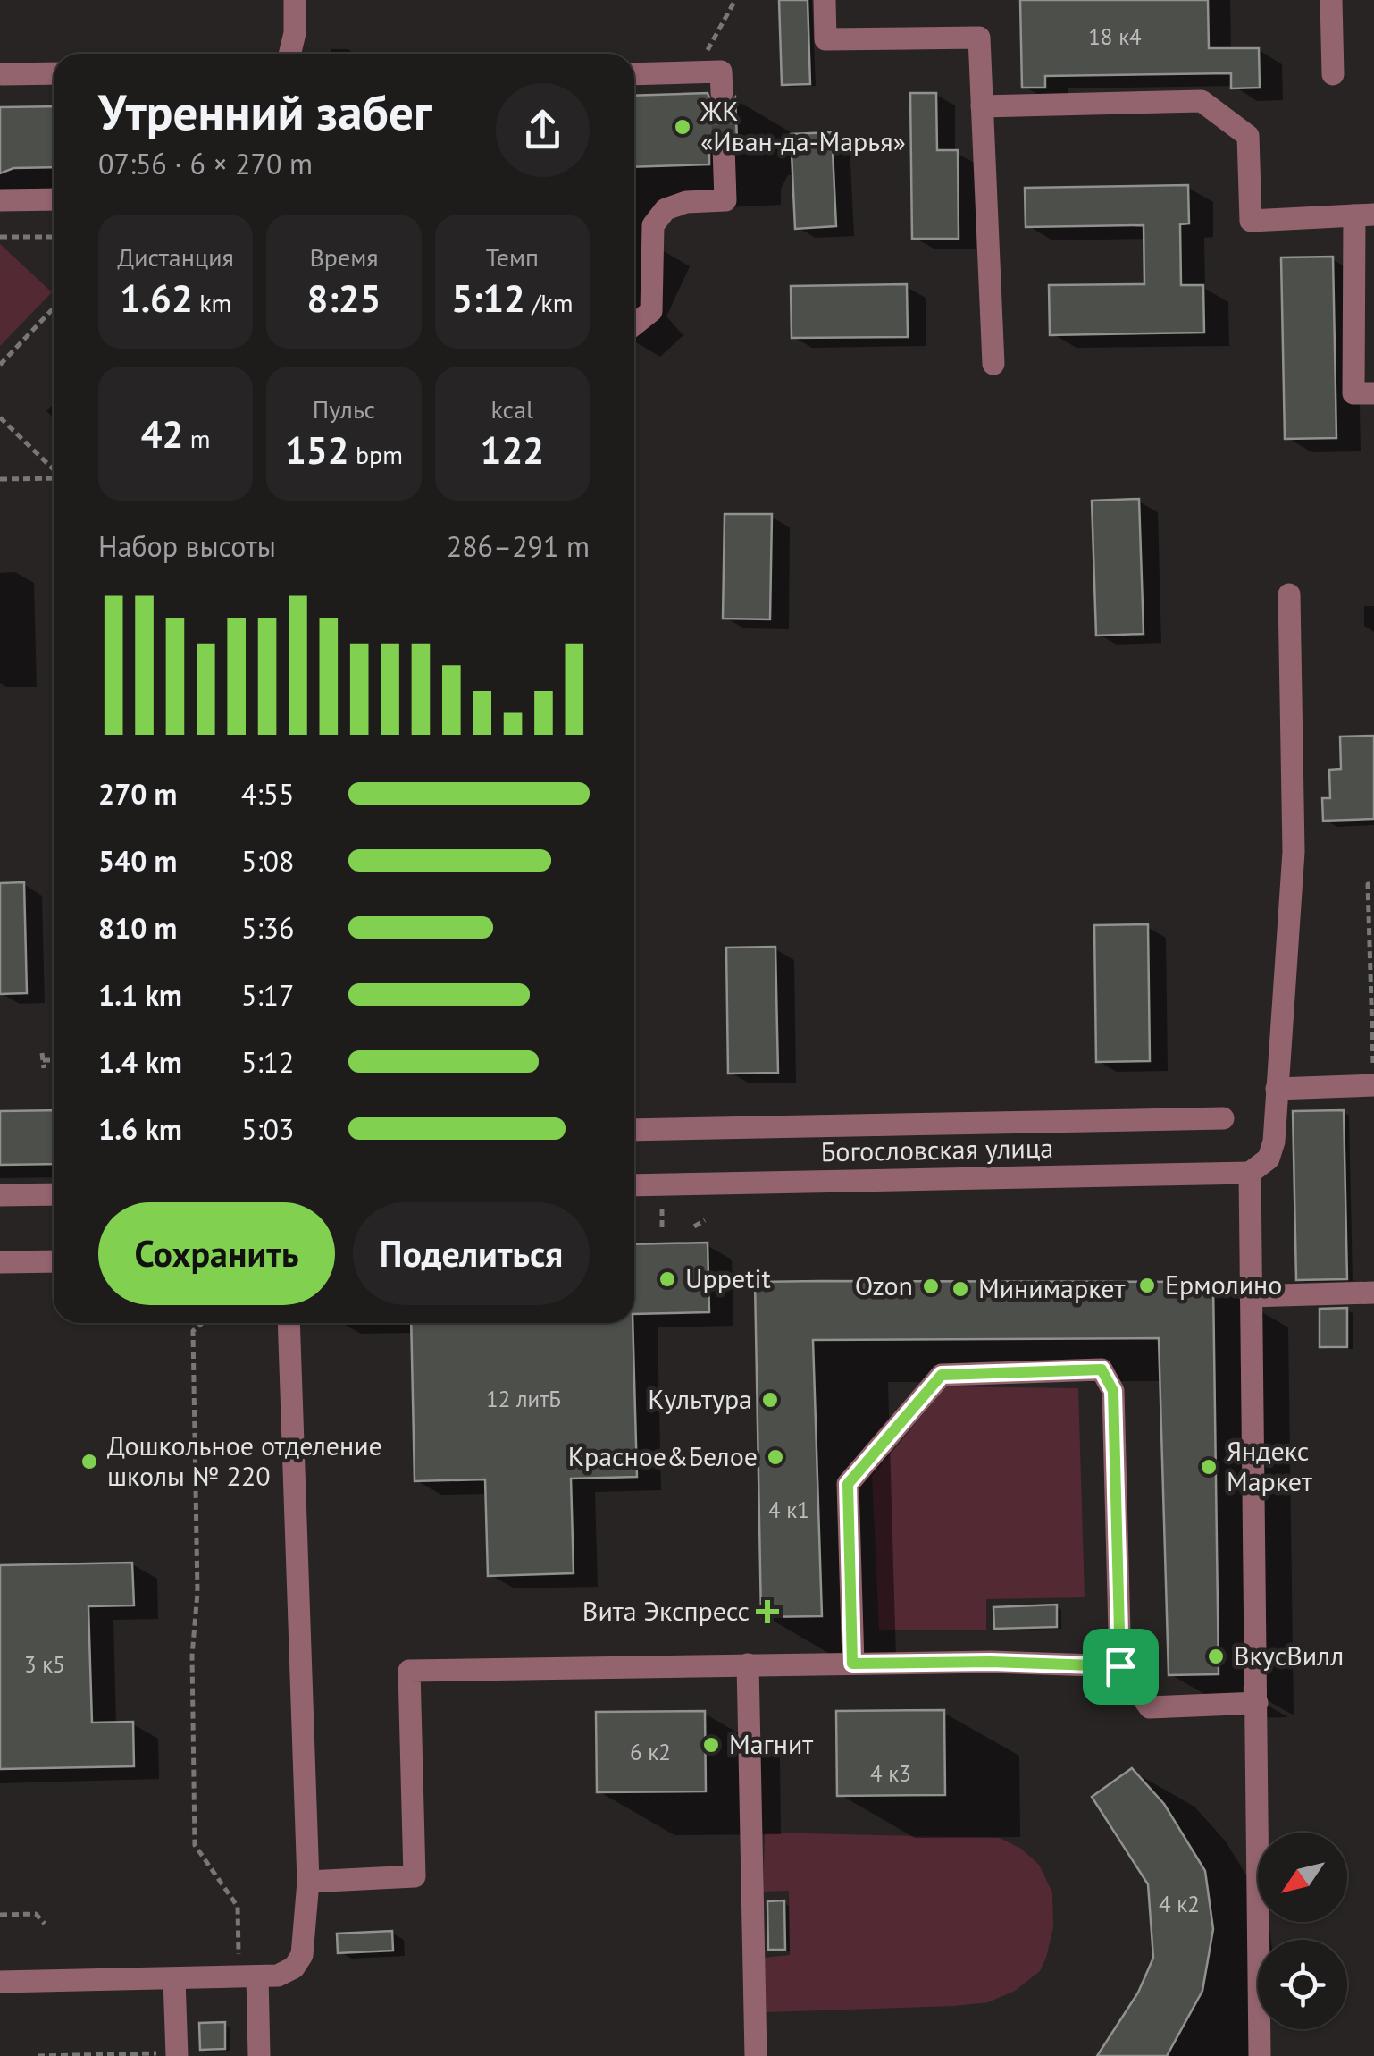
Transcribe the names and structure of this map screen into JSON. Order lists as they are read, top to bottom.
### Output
{
  "streets": {
    "street": ["Богословская улица"]
  },
  "places": {
    "other": [
      "ЖК «Иван-да-Марья»",
      "Uppetit",
      "Ермолино",
      "Ozon",
      "Минимаркет",
      "Культура",
      "Красное&Белое",
      "Дошкольное отделение школы № 220",
      "Яндекс Маркет",
      "ВкусВилл",
      "Магнит"
    ],
    "health": ["Вита Экспресс"]
  },
  "house_numbers": [
    "18 к4",
    "12 литБ",
    "4 к1",
    "3 к5",
    "6 к2",
    "4 к3",
    "4 к2"
  ],
  "north": "bottom left",
  "page": {
    "heading": ["Утренний забег", "07:56 · 6 × 270 m"],
    "stats": [
      ["Дистанция", "1.62 km"],
      ["Время", "8:25"],
      ["Темп", "5:12 /km"],
      ["42 m"],
      ["Пульс", "152 bpm"],
      ["kcal", "122"]
    ],
    "chart": ["Набор высоты", "286–291 m"],
    "list": [
      {
        "name": "270 m",
        "note": "4:55"
      },
      {
        "name": "540 m",
        "note": "5:08"
      },
      {
        "name": "810 m",
        "note": "5:36"
      },
      {
        "name": "1.1 km",
        "note": "5:17"
      },
      {
        "name": "1.4 km",
        "note": "5:12"
      },
      {
        "name": "1.6 km",
        "note": "5:03"
      }
    ],
    "buttons": ["Сохранить", "Поделиться"]
  }
}
